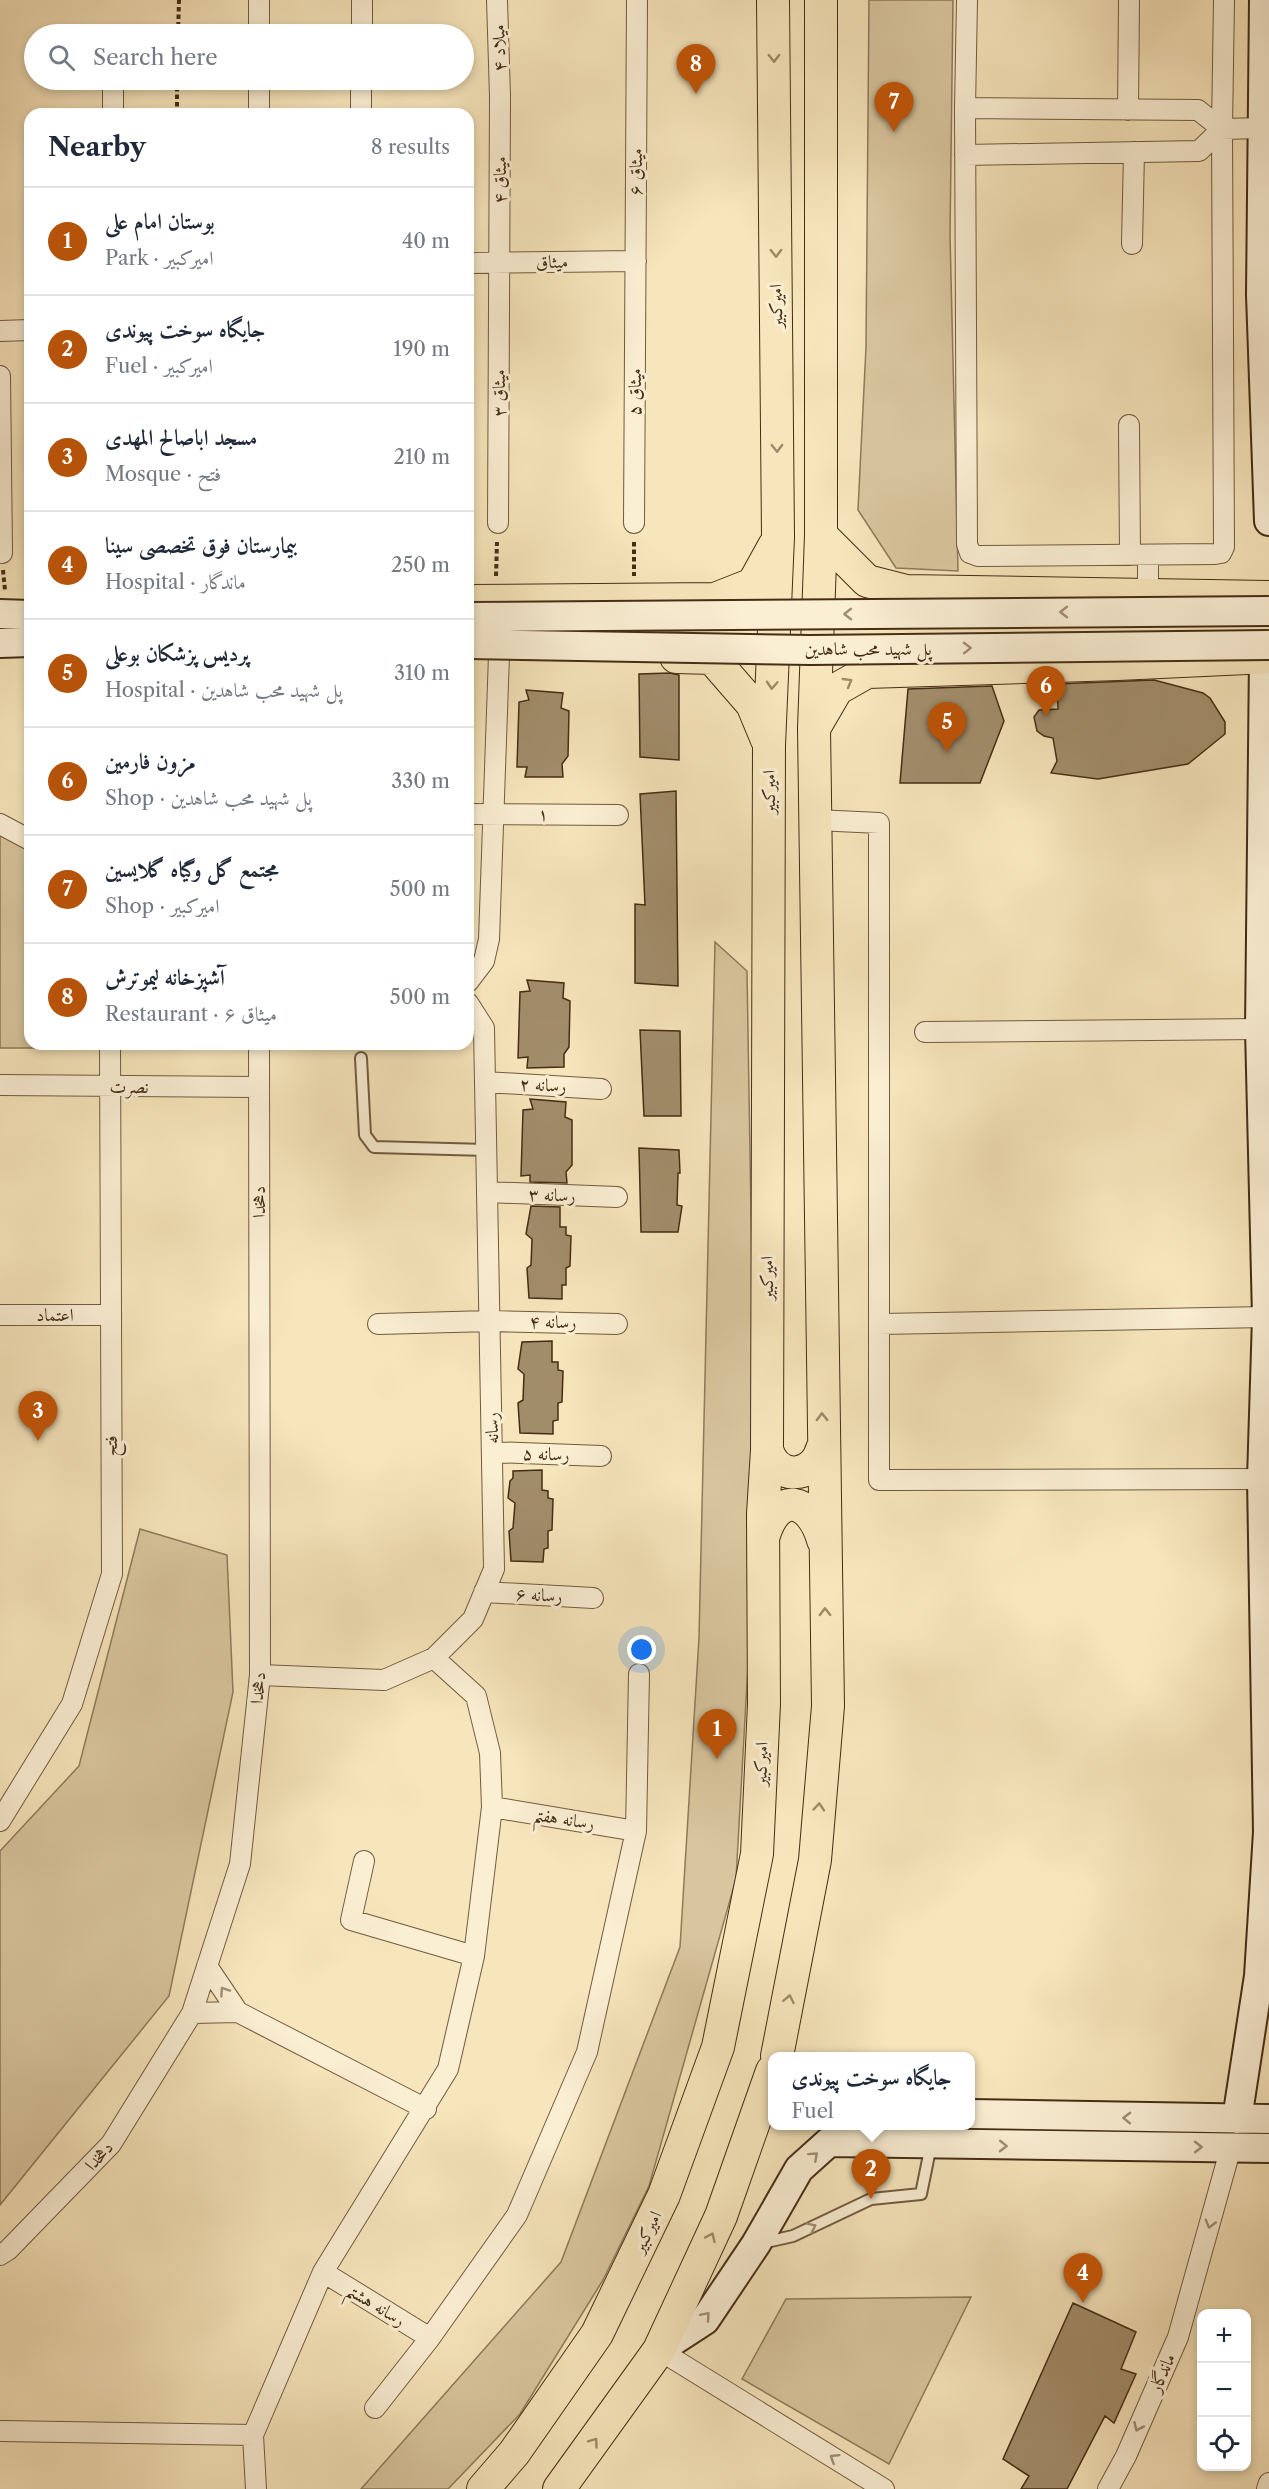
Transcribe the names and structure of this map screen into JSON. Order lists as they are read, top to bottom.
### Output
{
  "streets": {
    "main road": ["امیرکبیر"],
    "street": [
      "میلاد ۴",
      "میثاق ۶",
      "میثاق ۴",
      "میثاق",
      "میثاق ۵",
      "میثاق ۳",
      "پل شهید محب شاهدین",
      "۱",
      "رسانه ۲",
      "نصرت",
      "رسانه ۳",
      "دهخدا",
      "اعتماد",
      "رسانه ۴",
      "رسانه",
      "فتح",
      "رسانه ۵",
      "رسانه ۶",
      "رسانه هفتم",
      "رسانه هشتم",
      "ماندگار"
    ]
  },
  "crossings": [
    ["میلاد ۴", "میثاق ۴"],
    ["میثاق ۶", "میثاق"],
    ["میثاق ۶", "میثاق ۵"],
    ["میثاق ۴", "میثاق"],
    ["میثاق ۴", "میثاق ۳"],
    ["میثاق", "میثاق ۵"],
    ["میثاق", "میثاق ۳"],
    ["رسانه ۲", "رسانه"],
    ["نصرت", "دهخدا"],
    ["نصرت", "فتح"],
    ["رسانه ۳", "رسانه"],
    ["دهخدا", "رسانه"],
    ["اعتماد", "فتح"],
    ["رسانه ۴", "رسانه"],
    ["رسانه", "رسانه ۵"],
    ["رسانه", "رسانه ۶"]
  ],
  "one_way": ["ماندگار"],
  "page": {
    "search": "Search here",
    "pins": [
      "8",
      "7",
      "6",
      "5",
      "3",
      "1",
      "2",
      "4"
    ],
    "heading": ["Nearby", "8 results"],
    "list": [
      {
        "mark": "1",
        "name": "بوستان امام علی",
        "note": "Park · امیرکبیر",
        "value": "40 m"
      },
      {
        "mark": "2",
        "name": "جایگاه سوخت پیوندی",
        "note": "Fuel · امیرکبیر",
        "value": "190 m"
      },
      {
        "mark": "3",
        "name": "مسجد اباصالح المهدی",
        "note": "Mosque · فتح",
        "value": "210 m"
      },
      {
        "mark": "4",
        "name": "بیمارستان فوق تخصصی سینا",
        "note": "Hospital · ماندگار",
        "value": "250 m"
      },
      {
        "mark": "5",
        "name": "پردیس پزشکان بوعلی",
        "note": "Hospital · پل شهید محب شاهدین",
        "value": "310 m"
      },
      {
        "mark": "6",
        "name": "مزون فارمین",
        "note": "Shop · پل شهید محب شاهدین",
        "value": "330 m"
      },
      {
        "mark": "7",
        "name": "مجتمع گل وگیاه گلایسین",
        "note": "Shop · امیرکبیر",
        "value": "500 m"
      },
      {
        "mark": "8",
        "name": "آشپزخانه لیموترش",
        "note": "Restaurant · میثاق ۶",
        "value": "500 m"
      }
    ],
    "popup": ["جایگاه سوخت پیوندی", "Fuel"],
    "map_buttons": ["+", "−"]
  }
}
